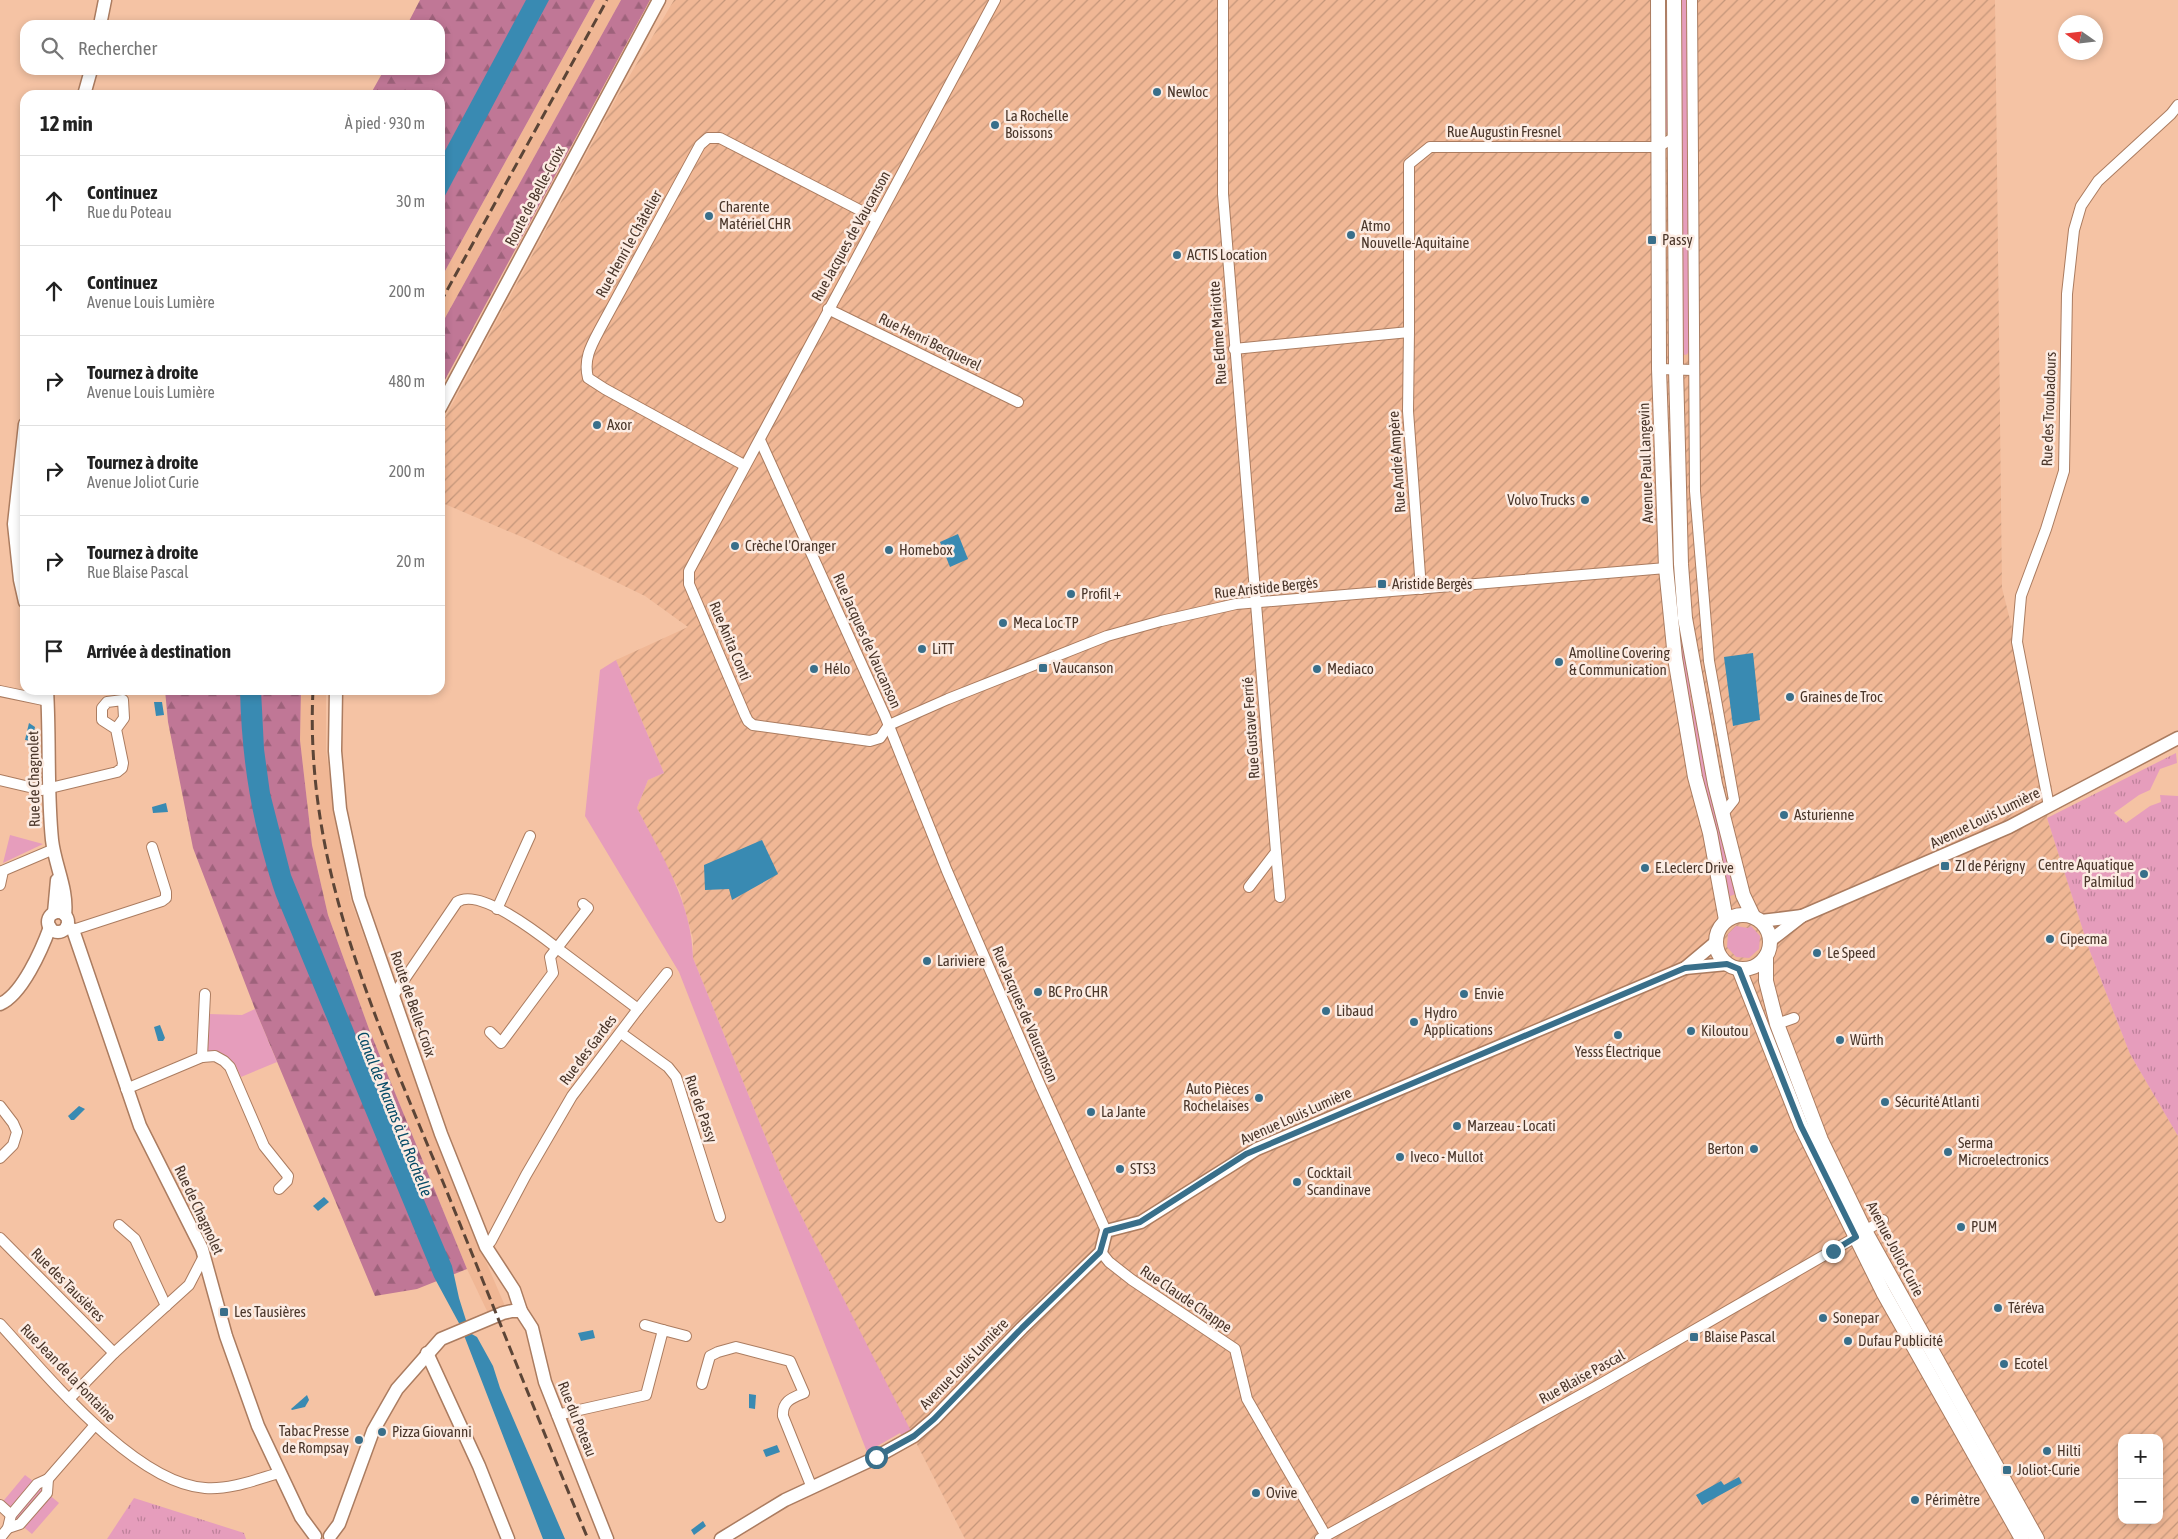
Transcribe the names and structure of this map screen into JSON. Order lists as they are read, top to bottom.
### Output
{
  "streets": {
    "main road": ["Avenue Paul Langevin", "Avenue Joliot Curie"],
    "street": [
      "Rue Augustin Fresnel",
      "Route de Belle-Croix",
      "Rue Jacques de Vaucanson",
      "Rue Henri le Châtelier",
      "Rue Edme Mariotte",
      "Rue Henri Becquerel",
      "Rue des Troubadours",
      "Rue André Ampère",
      "Rue Aristide Bergès",
      "Rue Anita Conti",
      "Rue Gustave Ferrié",
      "Rue de Chagnolet",
      "Avenue Louis Lumière",
      "Rue des Gardes",
      "Rue de Passy",
      "Rue des Tausières",
      "Rue Claude Chappe",
      "Rue Jean de la Fontaine",
      "Rue Blaise Pascal",
      "Rue du Poteau"
    ]
  },
  "crossings": [
    ["Rue Augustin Fresnel", "Rue André Ampère"],
    ["Rue Augustin Fresnel", "Avenue Paul Langevin"],
    ["Route de Belle-Croix", "Rue des Gardes"],
    ["Route de Belle-Croix", "Rue du Poteau"],
    ["Rue Jacques de Vaucanson", "Rue Henri le Châtelier"],
    ["Rue Jacques de Vaucanson", "Rue Henri Becquerel"],
    ["Rue Jacques de Vaucanson", "Rue Aristide Bergès"],
    ["Rue Jacques de Vaucanson", "Rue Anita Conti"],
    ["Rue Jacques de Vaucanson", "Avenue Louis Lumière"],
    ["Rue Henri le Châtelier", "Rue Anita Conti"],
    ["Rue Edme Mariotte", "Rue Aristide Bergès"],
    ["Rue Edme Mariotte", "Rue Gustave Ferrié"],
    ["Rue des Troubadours", "Avenue Louis Lumière"],
    ["Rue André Ampère", "Rue Aristide Bergès"],
    ["Avenue Paul Langevin", "Rue Aristide Bergès"],
    ["Avenue Paul Langevin", "Avenue Louis Lumière"],
    ["Avenue Paul Langevin", "Avenue Joliot Curie"],
    ["Rue Aristide Bergès", "Rue Anita Conti"],
    ["Rue Aristide Bergès", "Rue Gustave Ferrié"],
    ["Rue de Chagnolet", "Rue Jean de la Fontaine"],
    ["Avenue Louis Lumière", "Avenue Joliot Curie"],
    ["Avenue Louis Lumière", "Rue Claude Chappe"],
    ["Rue des Gardes", "Rue de Passy"],
    ["Avenue Joliot Curie", "Rue Blaise Pascal"],
    ["Rue Claude Chappe", "Rue Blaise Pascal"]
  ],
  "water": ["Canal de Marans à La Rochelle"],
  "places": {
    "other": [
      "Newloc",
      "La Rochelle Boissons",
      "Charente Matériel CHR",
      "Atmo Nouvelle-Aquitaine",
      "ACTIS Location",
      "Axor",
      "Volvo Trucks",
      "Crèche l'Oranger",
      "Homebox",
      "Profil +",
      "Meca Loc TP",
      "LiTT",
      "Amolline Covering & Communication",
      "Hélo",
      "Mediaco",
      "Graines de Troc",
      "Asturienne",
      "E.Leclerc Drive",
      "Centre Aquatique Palmilud",
      "Cipecma",
      "Le Speed",
      "Lariviere",
      "BC Pro CHR",
      "Envie",
      "Libaud",
      "Hydro Applications",
      "Kiloutou",
      "Yesss Électrique",
      "Würth",
      "Auto Pièces Rochelaises",
      "Sécurité Atlanti",
      "La Jante",
      "Marzeau - Locati",
      "Berton",
      "Serma Microelectronics",
      "Iveco - Mullot",
      "STS3",
      "Cocktail Scandinave",
      "PUM",
      "Téréva",
      "Sonepar",
      "Dufau Publicité",
      "Ecotel",
      "Pizza Giovanni",
      "Tabac Presse de Rompsay",
      "Hilti",
      "Ovive",
      "Périmètre"
    ],
    "transit": [
      "Passy",
      "Aristide Bergès",
      "Vaucanson",
      "ZI de Périgny",
      "Les Tausières",
      "Blaise Pascal",
      "Joliot-Curie"
    ]
  },
  "north": "left",
  "page": {
    "search": "Rechercher",
    "heading": ["12 min", "À pied · 930 m"],
    "list": [
      ["Continuez", "Rue du Poteau", "30 m"],
      ["Continuez", "Avenue Louis Lumière", "200 m"],
      ["Tournez à droite", "Avenue Louis Lumière", "480 m"],
      ["Tournez à droite", "Avenue Joliot Curie", "200 m"],
      ["Tournez à droite", "Rue Blaise Pascal", "20 m"],
      "Arrivée à destination"
    ],
    "map_buttons": ["+", "−"]
  }
}
